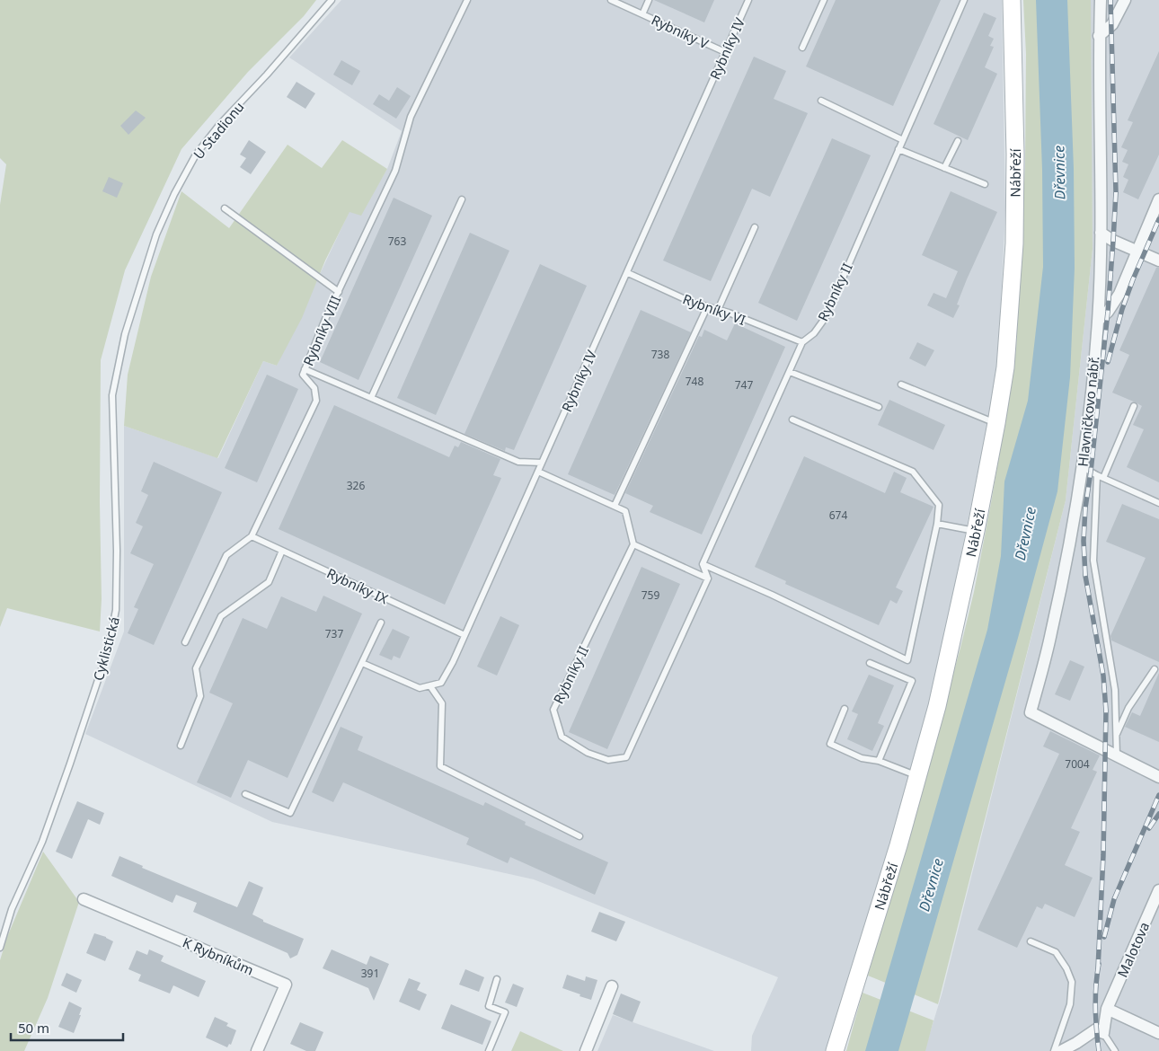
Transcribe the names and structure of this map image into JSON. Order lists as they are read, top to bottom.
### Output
{
  "streets": {
    "street": [
      "Nábřeží",
      "Hlavničkovo nábř.",
      "Malotova",
      "K Rybníkům"
    ],
    "lane": [
      "Rybníky V",
      "Rybníky IV",
      "U Stadionu",
      "Rybníky II",
      "Rybníky VI",
      "Rybníky VIII",
      "Rybníky IX",
      "Cyklistická"
    ]
  },
  "crossings": [
    ["Rybníky V", "Rybníky IV"],
    ["Rybníky IV", "Rybníky VI"],
    ["Rybníky IV", "Rybníky IX"],
    ["U Stadionu", "Cyklistická"],
    ["Rybníky II", "Rybníky VI"],
    ["Rybníky VIII", "Rybníky IX"]
  ],
  "water": ["Dřevnice"],
  "house_numbers": [
    "763",
    "738",
    "748",
    "747",
    "326",
    "674",
    "759",
    "737",
    "7004",
    "391"
  ],
  "scale_bar": "50 m"
}
